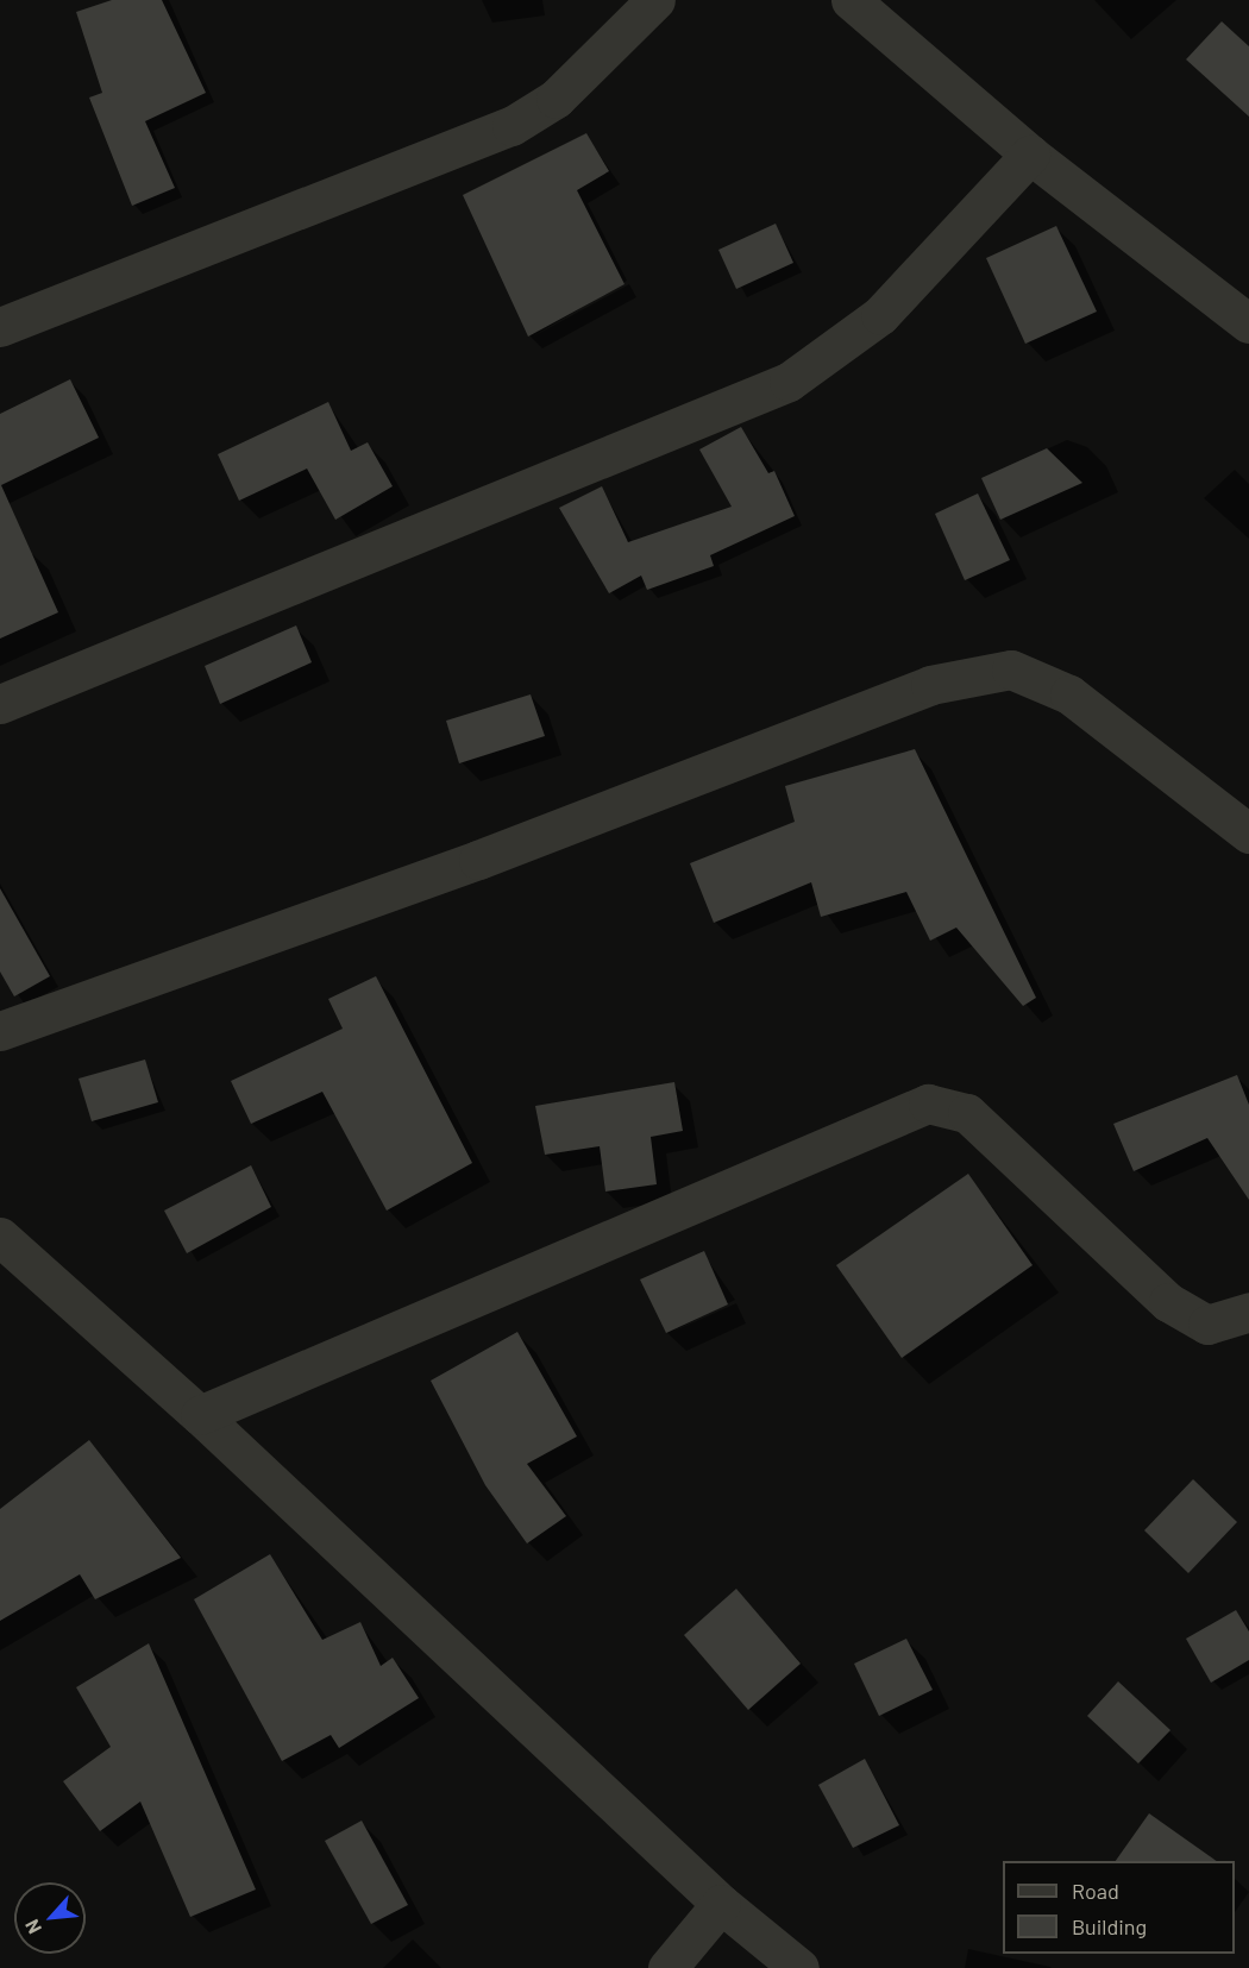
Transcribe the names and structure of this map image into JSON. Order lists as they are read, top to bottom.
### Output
{
  "legend": ["Road", "Building"],
  "north": "bottom left"
}
